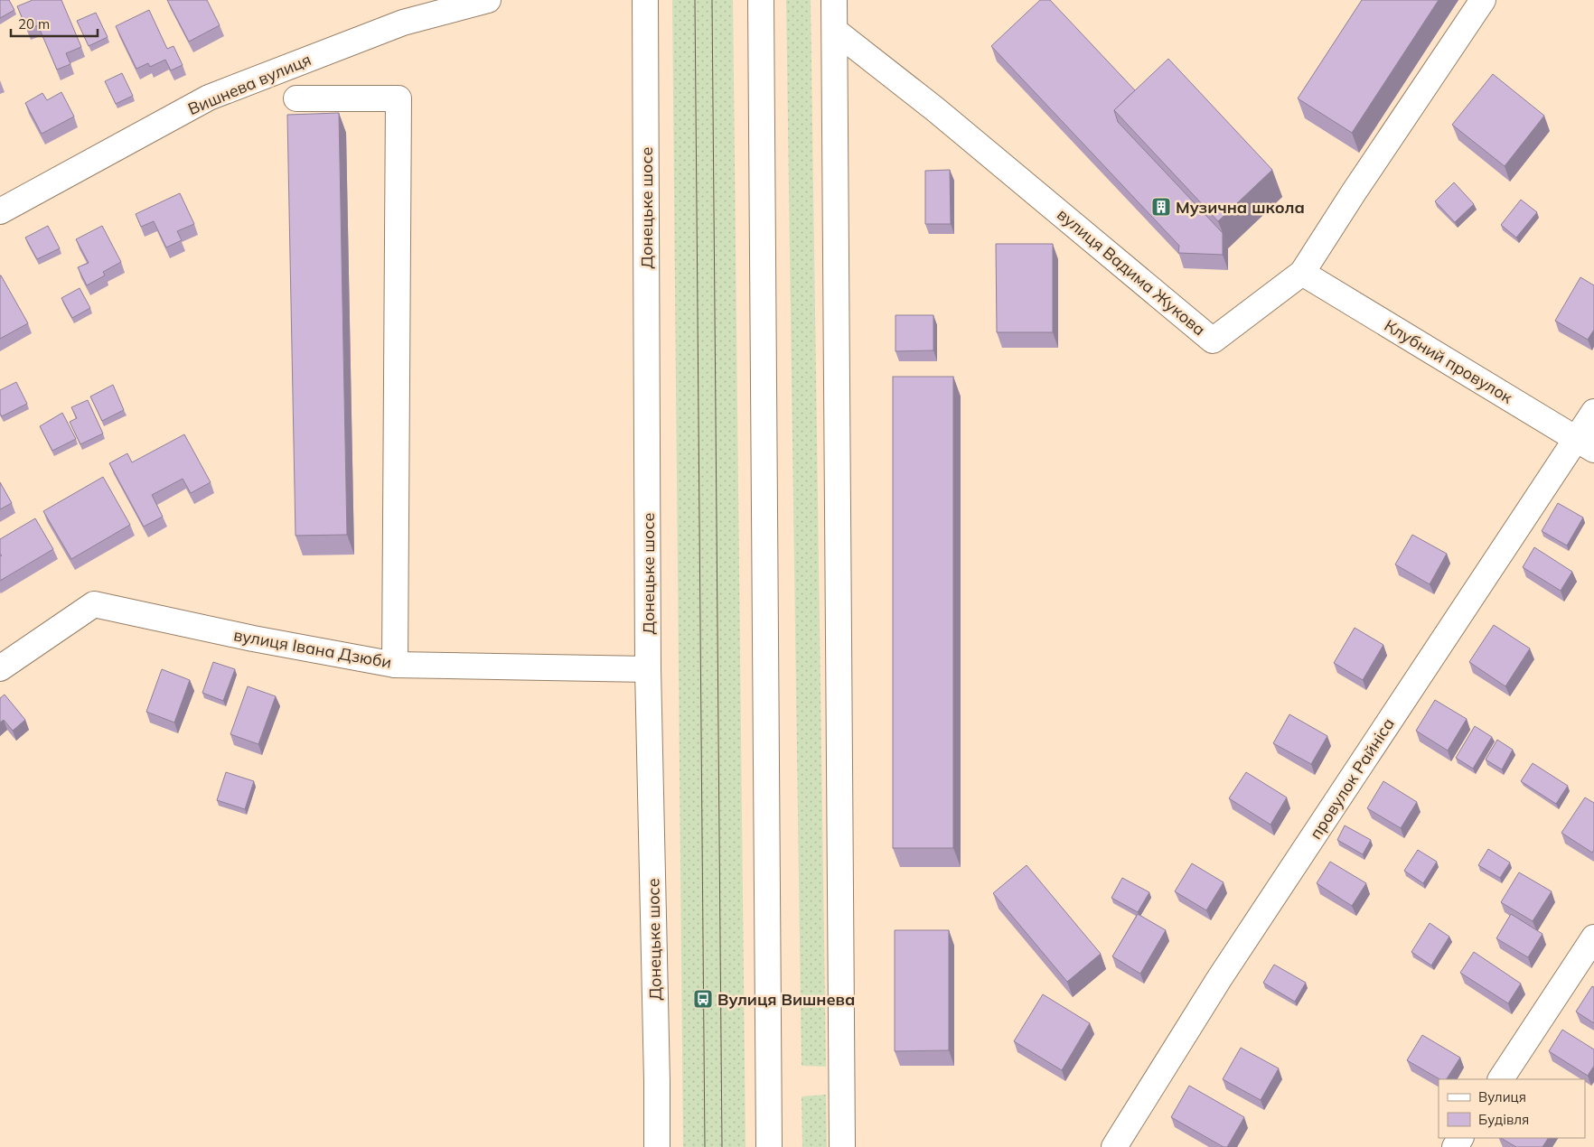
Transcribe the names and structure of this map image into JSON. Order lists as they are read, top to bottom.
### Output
{
  "streets": {
    "main road": [
      "Вишнева вулиця",
      "Донецьке шосе",
      "вулиця Вадима Жукова",
      "Клубний провулок",
      "вулиця Івана Дзюби",
      "провулок Райніса"
    ]
  },
  "crossings": [
    ["Донецьке шосе", "вулиця Івана Дзюби"],
    ["вулиця Вадима Жукова", "Клубний провулок"],
    ["Клубний провулок", "провулок Райніса"]
  ],
  "places": {
    "building": ["Музична школа"],
    "bus stop": ["Вулиця Вишнева"]
  },
  "legend": ["Вулиця", "Будівля"],
  "scale_bar": "20 m"
}
